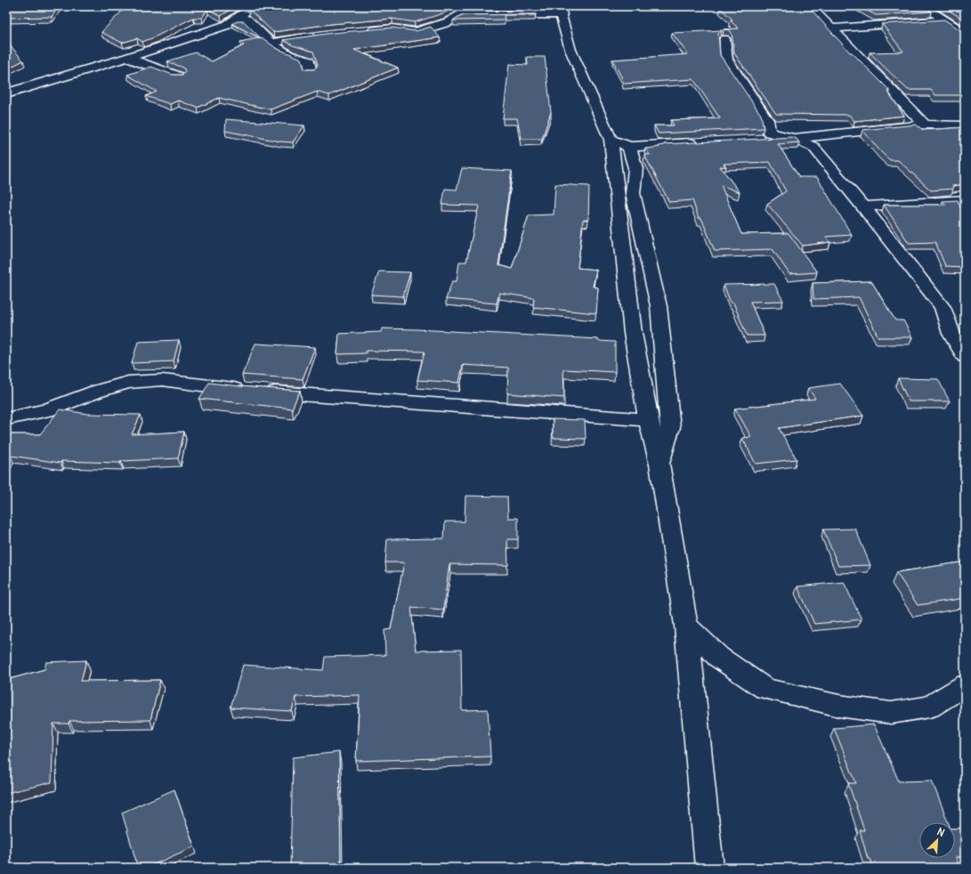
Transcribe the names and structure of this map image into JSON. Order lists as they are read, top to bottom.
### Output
{
  "north": "top right"
}
